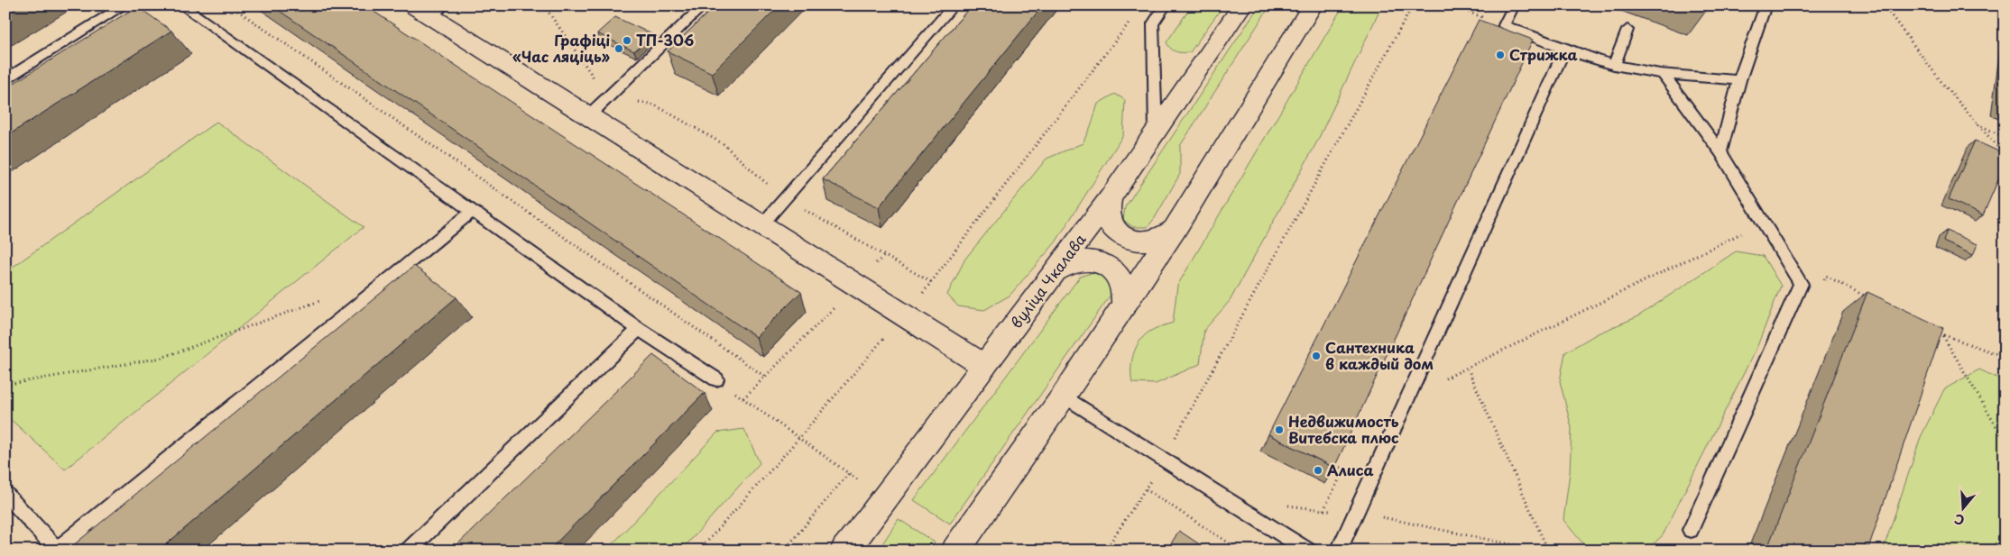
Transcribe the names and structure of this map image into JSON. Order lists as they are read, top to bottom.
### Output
{
  "streets": {
    "main road": ["вуліца Чкалава"]
  },
  "places": [
    "ТП-306",
    "Графіці «Час ляціць»",
    "Стрижка",
    "Сантехника в каждый дом",
    "Недвижимость Витебска плюс",
    "Алиса"
  ],
  "north": "bottom"
}
